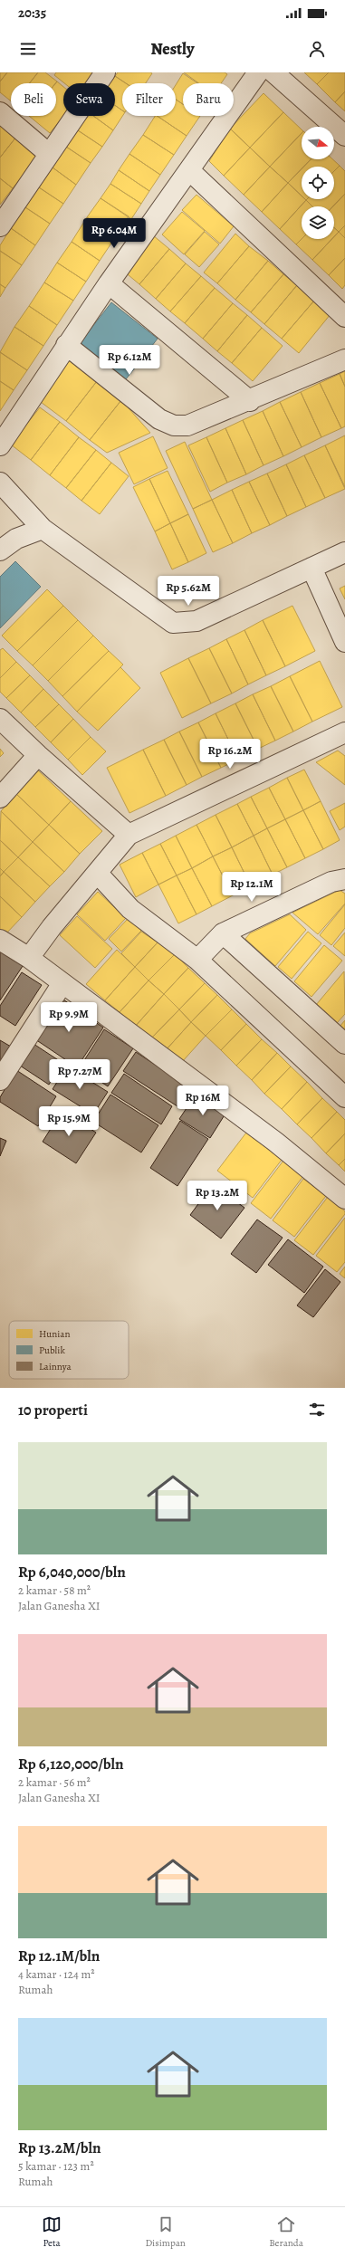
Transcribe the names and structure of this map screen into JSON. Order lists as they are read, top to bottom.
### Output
{
  "legend": ["Hunian", "Publik", "Lainnya"],
  "north": "right",
  "page": {
    "status": "20:35",
    "header": "Nestly",
    "chip": [
      "Beli",
      "Sewa",
      "Filter",
      "Baru"
    ],
    "price": [
      "Rp 6.04M",
      "Rp 6.12M",
      "Rp 5.62M",
      "Rp 16.2M",
      "Rp 12.1M",
      "Rp 9.9M",
      "Rp 7.27M",
      "Rp 16M",
      "Rp 15.9M",
      "Rp 13.2M"
    ],
    "heading": "10 properti",
    "list": [
      {
        "name": "Rp 6,040,000/bln",
        "note": "2 kamar · 58 m² · Jalan Ganesha XI"
      },
      {
        "name": "Rp 6,120,000/bln",
        "note": "2 kamar · 56 m² · Jalan Ganesha XI"
      },
      {
        "name": "Rp 12.1M/bln",
        "note": "4 kamar · 124 m² · Rumah"
      },
      {
        "name": "Rp 13.2M/bln",
        "note": "5 kamar · 123 m² · Rumah"
      }
    ],
    "tabs": ["Peta", "Disimpan", "Beranda"]
  }
}
